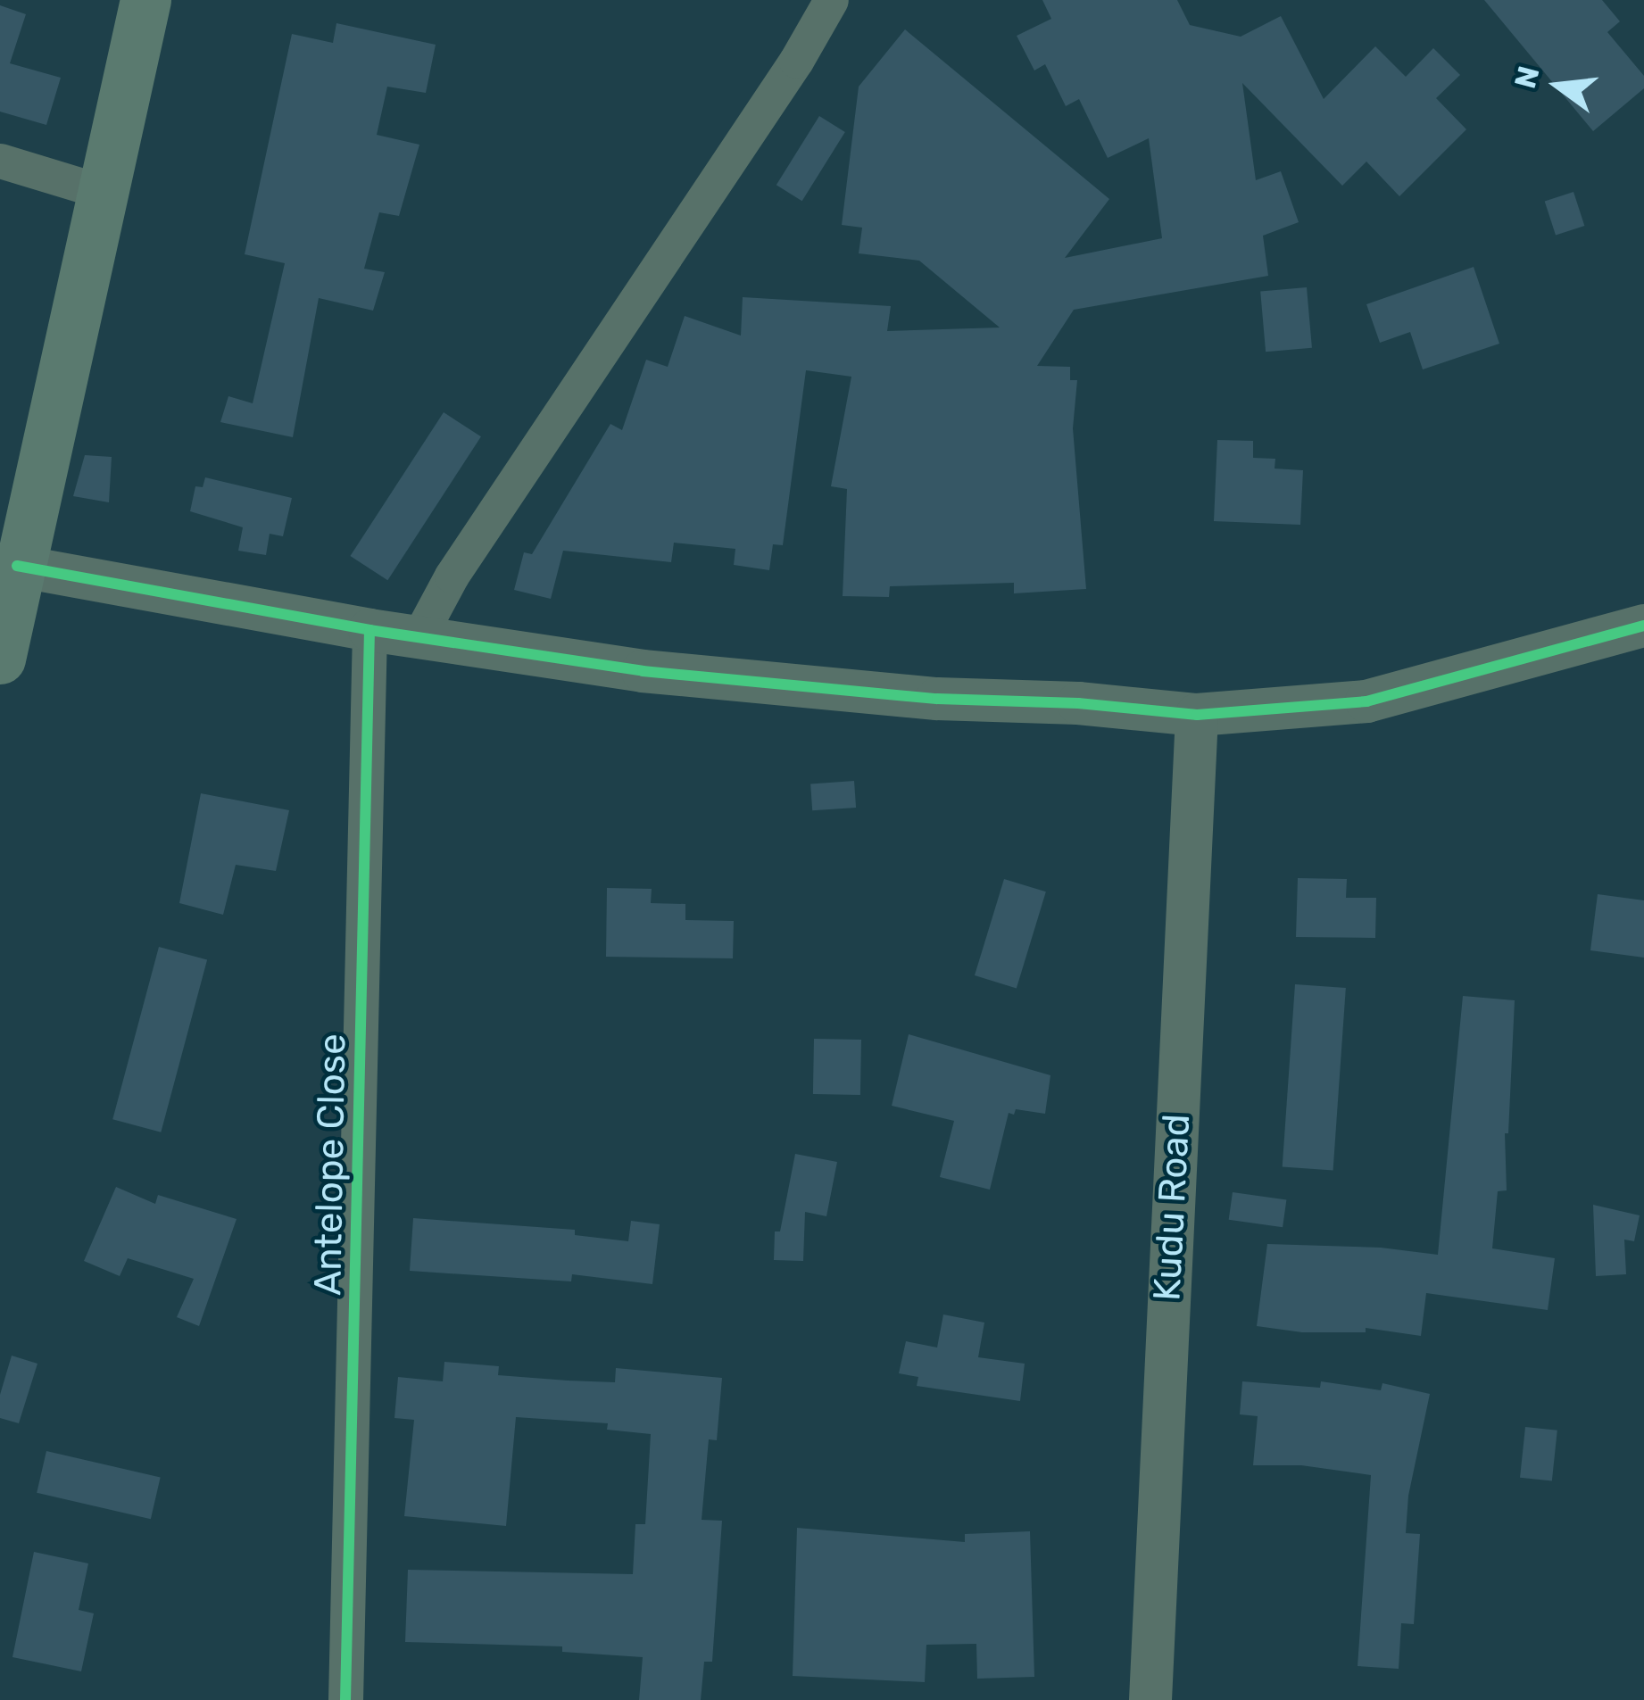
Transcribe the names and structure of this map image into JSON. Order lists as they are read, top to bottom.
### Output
{
  "streets": {
    "street": ["Antelope Close", "Kudu Road"]
  },
  "north": "left"
}
